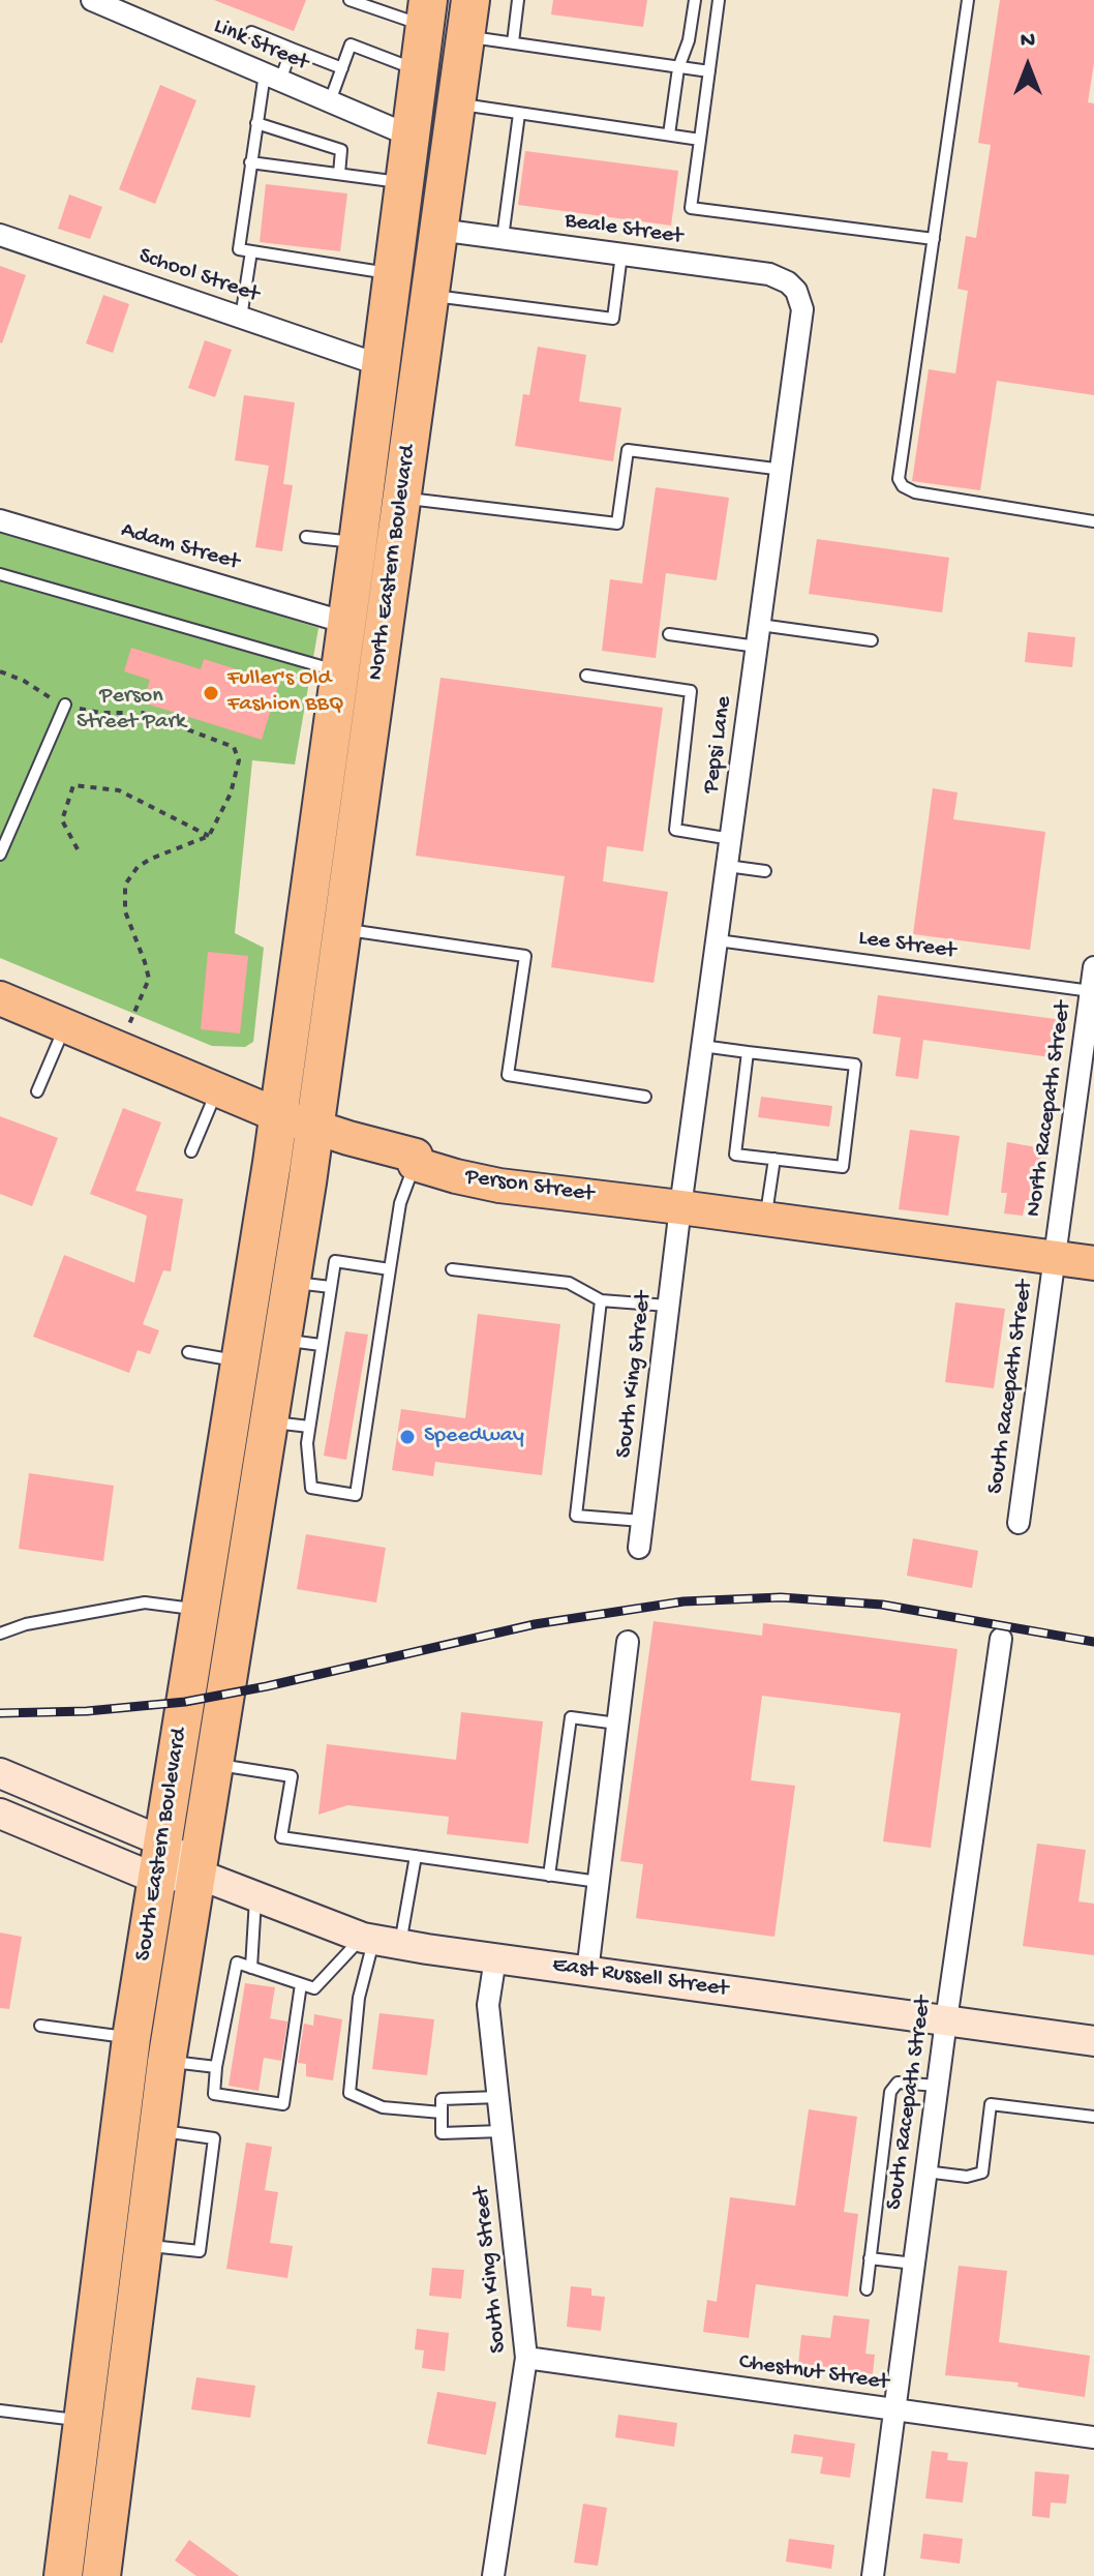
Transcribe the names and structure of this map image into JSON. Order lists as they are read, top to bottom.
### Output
{
  "streets": {
    "highway": ["North Eastern Boulevard", "South Eastern Boulevard"],
    "main road": ["Person Street"],
    "street": [
      "Link Street",
      "Beale Street",
      "School Street",
      "Adam Street",
      "Pepsi Lane",
      "North Racepath Street",
      "South King Street",
      "South Racepath Street",
      "East Russell Street",
      "Chestnut Street"
    ],
    "lane": ["Lee Street"]
  },
  "crossings": [
    ["Link Street", "North Eastern Boulevard"],
    ["Beale Street", "North Eastern Boulevard"],
    ["Beale Street", "Pepsi Lane"],
    ["School Street", "North Eastern Boulevard"],
    ["Adam Street", "North Eastern Boulevard"],
    ["North Eastern Boulevard", "Person Street"],
    ["North Eastern Boulevard", "South Eastern Boulevard"],
    ["Pepsi Lane", "Lee Street"],
    ["Pepsi Lane", "Person Street"],
    ["Pepsi Lane", "South King Street"],
    ["Lee Street", "North Racepath Street"],
    ["North Racepath Street", "Person Street"],
    ["North Racepath Street", "South Racepath Street"],
    ["Person Street", "South King Street"],
    ["Person Street", "South Racepath Street"],
    ["Person Street", "South Eastern Boulevard"],
    ["South King Street", "East Russell Street"],
    ["South King Street", "Chestnut Street"],
    ["South Racepath Street", "East Russell Street"],
    ["South Racepath Street", "Chestnut Street"],
    ["South Eastern Boulevard", "East Russell Street"]
  ],
  "parks": ["Person Street Park"],
  "places": ["Fuller's Old Fashion BBQ", "Speedway"],
  "north": "top"
}
